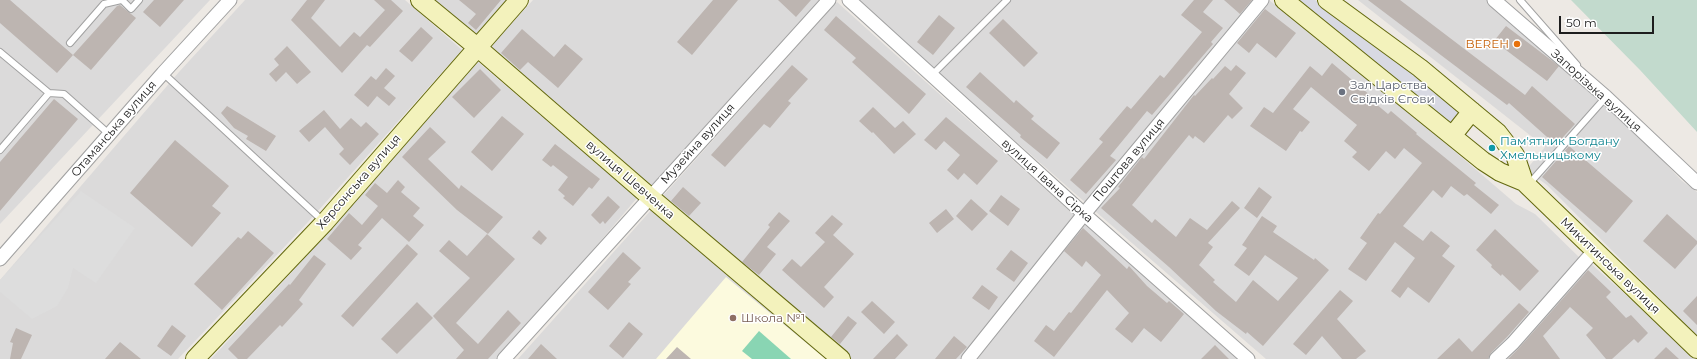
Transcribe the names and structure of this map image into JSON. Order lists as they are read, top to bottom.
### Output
{
  "streets": {
    "street": [
      "Запорізька вулиця",
      "Отаманська вулиця",
      "Музейна вулиця",
      "Поштова вулиця",
      "вулиця Шевченка",
      "вулиця Івана Сірка",
      "Херсонська вулиця",
      "Микитинська вулиця"
    ]
  },
  "crossings": [
    ["Музейна вулиця", "вулиця Шевченка"],
    ["Поштова вулиця", "вулиця Івана Сірка"],
    ["вулиця Шевченка", "Херсонська вулиця"]
  ],
  "places": [
    "BEREH",
    "Зал Царства Свідків Єгови",
    "Пам'ятник Богдану Хмельницькому",
    "Школа №1"
  ],
  "scale_bar": "50 m"
}
